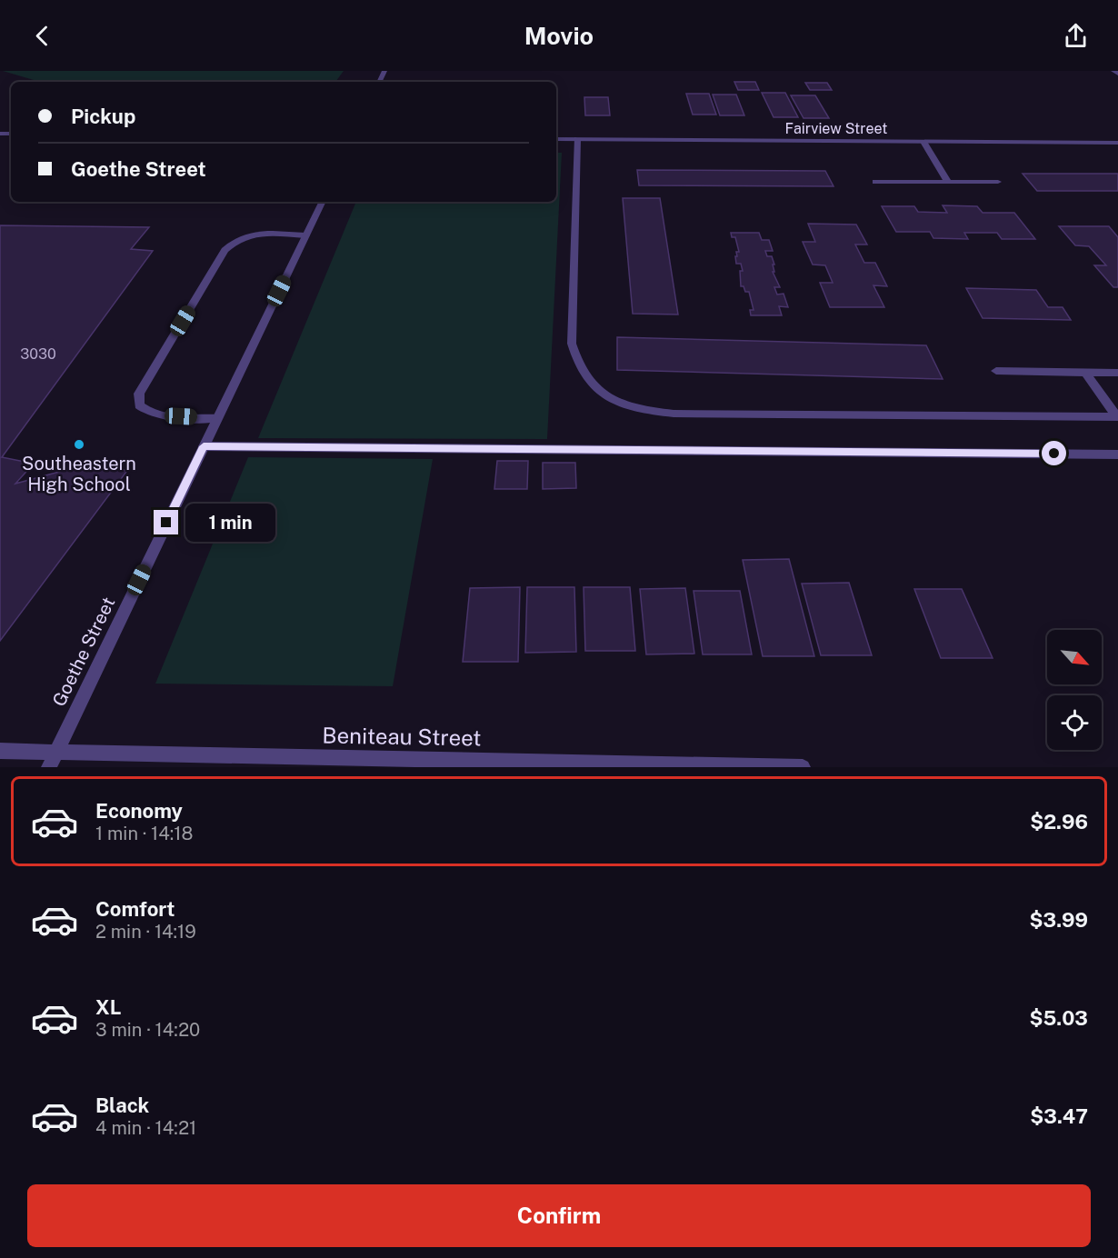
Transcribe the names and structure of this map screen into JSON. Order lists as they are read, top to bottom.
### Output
{
  "streets": {
    "street": ["Fairview Street", "Goethe Street", "Beniteau Street"]
  },
  "crossings": [
    ["Goethe Street", "Beniteau Street"]
  ],
  "places": ["Southeastern High School"],
  "house_numbers": ["3030"],
  "north": "bottom right",
  "page": {
    "header": "Movio",
    "banner": ["Pickup", "Goethe Street"],
    "bubble": "1 min",
    "list": [
      {
        "name": "Economy",
        "note": "1 min · 14:18",
        "value": "$2.96"
      },
      {
        "name": "Comfort",
        "note": "2 min · 14:19",
        "value": "$3.99"
      },
      {
        "name": "XL",
        "note": "3 min · 14:20",
        "value": "$5.03"
      },
      {
        "name": "Black",
        "note": "4 min · 14:21",
        "value": "$3.47"
      }
    ],
    "buttons": "Confirm"
  }
}
